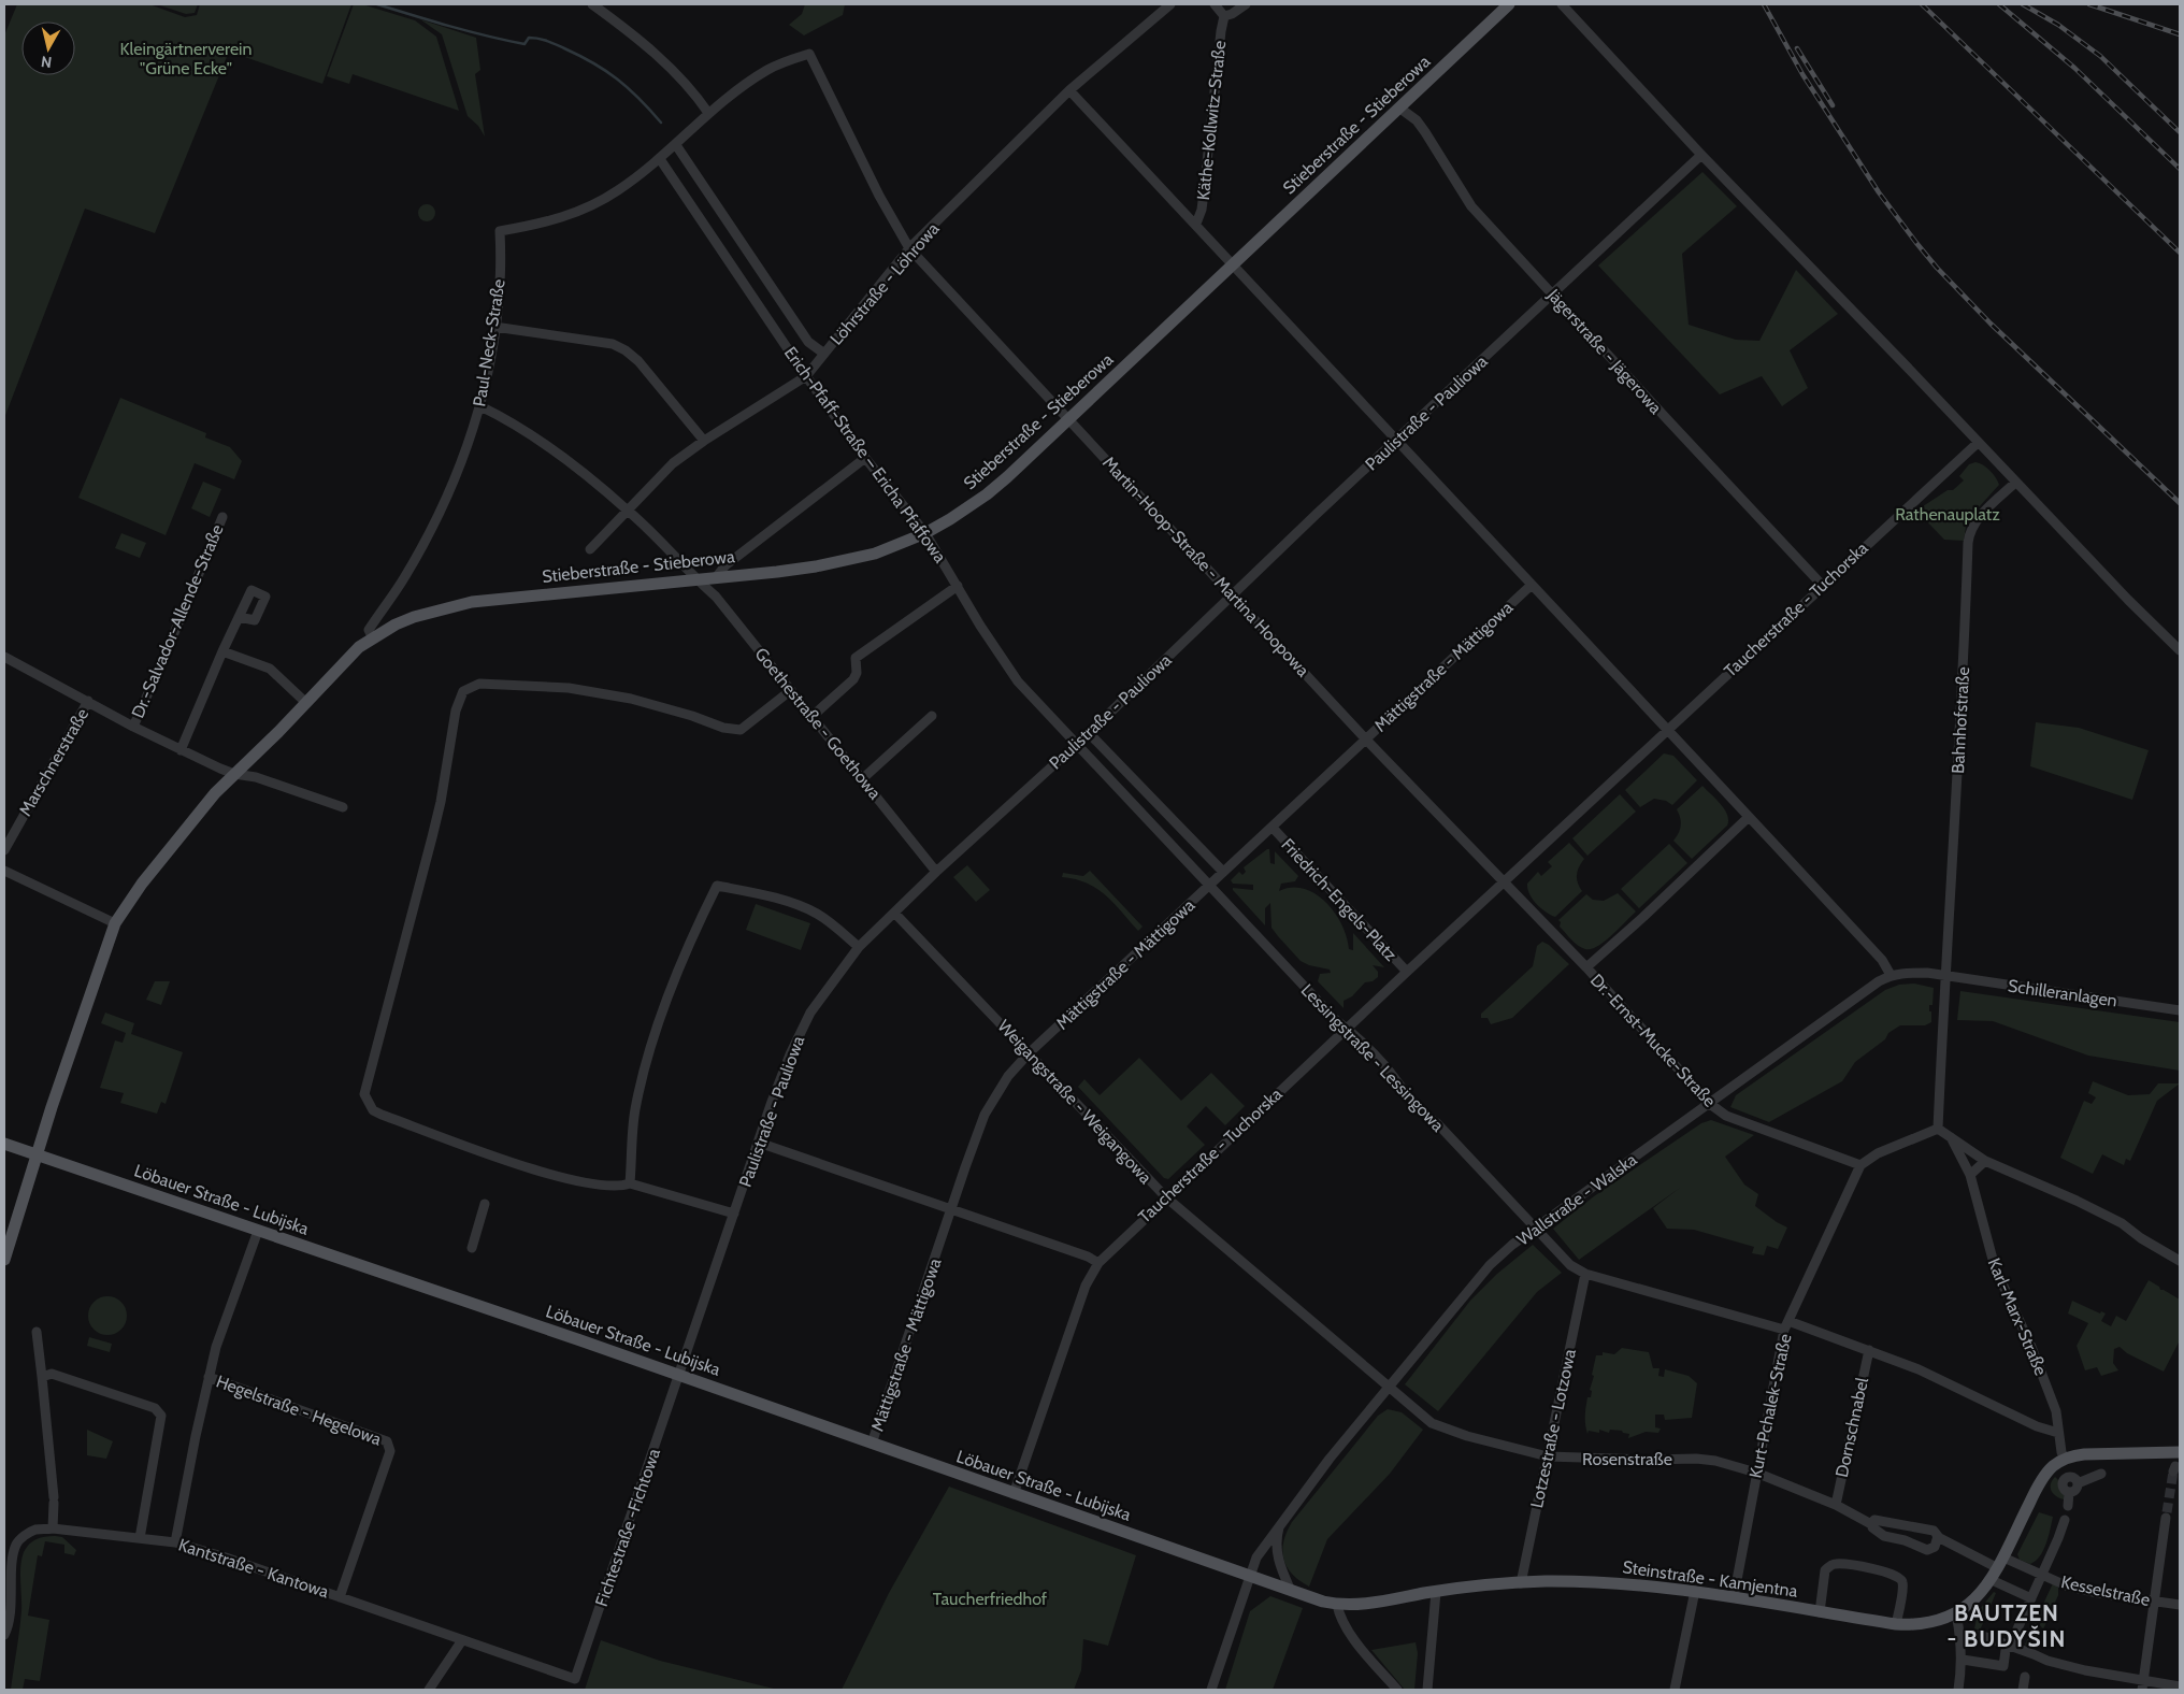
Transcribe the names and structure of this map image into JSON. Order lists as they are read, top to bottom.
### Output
{
  "streets": {
    "main road": ["Stieberstraße - Stieberowa", "Löbauer Straße - Lubijska", "Steinstraße - Kamjentna"],
    "street": [
      "Käthe-Kollwitz-Straße",
      "Löhrstraße - Löhrowa",
      "Paul-Neck-Straße",
      "Jägerstraße - Jägerowa",
      "Paulistraße - Pauliowa",
      "Erich-Pfaff-Straße – Ericha Pfaffowa",
      "Martin-Hoop-Straße - Martina Hoopowa",
      "Taucherstraße - Tuchorska",
      "Dr.-Salvador-Allende-Straße",
      "Mättigstraße - Mättigowa",
      "Bahnhofstraße",
      "Goethestraße - Goethowa",
      "Marschnerstraße",
      "Friedrich-Engels-Platz",
      "Schilleranlagen",
      "Dr.-Ernst-Mucke-Straße",
      "Lessingstraße - Lessingowa",
      "Weigangstraße - Weigangowa",
      "Wallstraße - Walska",
      "Karl-Marx-Straße",
      "Kurt-Pchalek-Straße",
      "Hegelstraße - Hegelowa",
      "Dornschnabel",
      "Lotzestraße - Lotzowa",
      "Rosenstraße",
      "Fichtestraße -Fichtowa",
      "Kantstraße - Kantowa",
      "Kesselstraße"
    ]
  },
  "crossings": [
    ["Stieberstraße - Stieberowa", "Paul-Neck-Straße"],
    ["Stieberstraße - Stieberowa", "Jägerstraße - Jägerowa"],
    ["Stieberstraße - Stieberowa", "Erich-Pfaff-Straße – Ericha Pfaffowa"],
    ["Stieberstraße - Stieberowa", "Martin-Hoop-Straße - Martina Hoopowa"],
    ["Stieberstraße - Stieberowa", "Dr.-Salvador-Allende-Straße"],
    ["Stieberstraße - Stieberowa", "Goethestraße - Goethowa"],
    ["Stieberstraße - Stieberowa", "Löbauer Straße - Lubijska"],
    ["Löhrstraße - Löhrowa", "Erich-Pfaff-Straße – Ericha Pfaffowa"],
    ["Löhrstraße - Löhrowa", "Martin-Hoop-Straße - Martina Hoopowa"],
    ["Löhrstraße - Löhrowa", "Goethestraße - Goethowa"],
    ["Paul-Neck-Straße", "Erich-Pfaff-Straße – Ericha Pfaffowa"],
    ["Paul-Neck-Straße", "Goethestraße - Goethowa"],
    ["Jägerstraße - Jägerowa", "Paulistraße - Pauliowa"],
    ["Jägerstraße - Jägerowa", "Taucherstraße - Tuchorska"],
    ["Paulistraße - Pauliowa", "Erich-Pfaff-Straße – Ericha Pfaffowa"],
    ["Paulistraße - Pauliowa", "Martin-Hoop-Straße - Martina Hoopowa"],
    ["Paulistraße - Pauliowa", "Goethestraße - Goethowa"],
    ["Paulistraße - Pauliowa", "Weigangstraße - Weigangowa"],
    ["Paulistraße - Pauliowa", "Löbauer Straße - Lubijska"],
    ["Paulistraße - Pauliowa", "Fichtestraße -Fichtowa"],
    ["Erich-Pfaff-Straße – Ericha Pfaffowa", "Mättigstraße - Mättigowa"],
    ["Erich-Pfaff-Straße – Ericha Pfaffowa", "Lessingstraße - Lessingowa"],
    ["Martin-Hoop-Straße - Martina Hoopowa", "Taucherstraße - Tuchorska"],
    ["Martin-Hoop-Straße - Martina Hoopowa", "Mättigstraße - Mättigowa"],
    ["Martin-Hoop-Straße - Martina Hoopowa", "Dr.-Ernst-Mucke-Straße"],
    ["Taucherstraße - Tuchorska", "Friedrich-Engels-Platz"],
    ["Taucherstraße - Tuchorska", "Dr.-Ernst-Mucke-Straße"],
    ["Taucherstraße - Tuchorska", "Lessingstraße - Lessingowa"],
    ["Taucherstraße - Tuchorska", "Weigangstraße - Weigangowa"],
    ["Taucherstraße - Tuchorska", "Löbauer Straße - Lubijska"],
    ["Dr.-Salvador-Allende-Straße", "Marschnerstraße"],
    ["Mättigstraße - Mättigowa", "Friedrich-Engels-Platz"],
    ["Mättigstraße - Mättigowa", "Lessingstraße - Lessingowa"],
    ["Mättigstraße - Mättigowa", "Weigangstraße - Weigangowa"],
    ["Mättigstraße - Mättigowa", "Löbauer Straße - Lubijska"],
    ["Bahnhofstraße", "Schilleranlagen"],
    ["Bahnhofstraße", "Wallstraße - Walska"],
    ["Schilleranlagen", "Wallstraße - Walska"],
    ["Dr.-Ernst-Mucke-Straße", "Wallstraße - Walska"],
    ["Dr.-Ernst-Mucke-Straße", "Kurt-Pchalek-Straße"],
    ["Lessingstraße - Lessingowa", "Wallstraße - Walska"],
    ["Lessingstraße - Lessingowa", "Lotzestraße - Lotzowa"],
    ["Weigangstraße - Weigangowa", "Wallstraße - Walska"],
    ["Weigangstraße - Weigangowa", "Rosenstraße"],
    ["Löbauer Straße - Lubijska", "Wallstraße - Walska"],
    ["Löbauer Straße - Lubijska", "Hegelstraße - Hegelowa"],
    ["Löbauer Straße - Lubijska", "Fichtestraße -Fichtowa"],
    ["Löbauer Straße - Lubijska", "Steinstraße - Kamjentna"],
    ["Wallstraße - Walska", "Rosenstraße"],
    ["Karl-Marx-Straße", "Steinstraße - Kamjentna"],
    ["Kurt-Pchalek-Straße", "Rosenstraße"],
    ["Kurt-Pchalek-Straße", "Steinstraße - Kamjentna"],
    ["Hegelstraße - Hegelowa", "Kantstraße - Kantowa"],
    ["Dornschnabel", "Rosenstraße"],
    ["Lotzestraße - Lotzowa", "Rosenstraße"],
    ["Lotzestraße - Lotzowa", "Steinstraße - Kamjentna"],
    ["Rosenstraße", "Kesselstraße"],
    ["Fichtestraße -Fichtowa", "Kantstraße - Kantowa"],
    ["Steinstraße - Kamjentna", "Kesselstraße"]
  ],
  "districts": ["BAUTZEN - BUDYŠIN"],
  "parks": ["Kleingärtnerverein \"Grüne Ecke\"", "Rathenauplatz", "Taucherfriedhof"],
  "north": "bottom"
}
